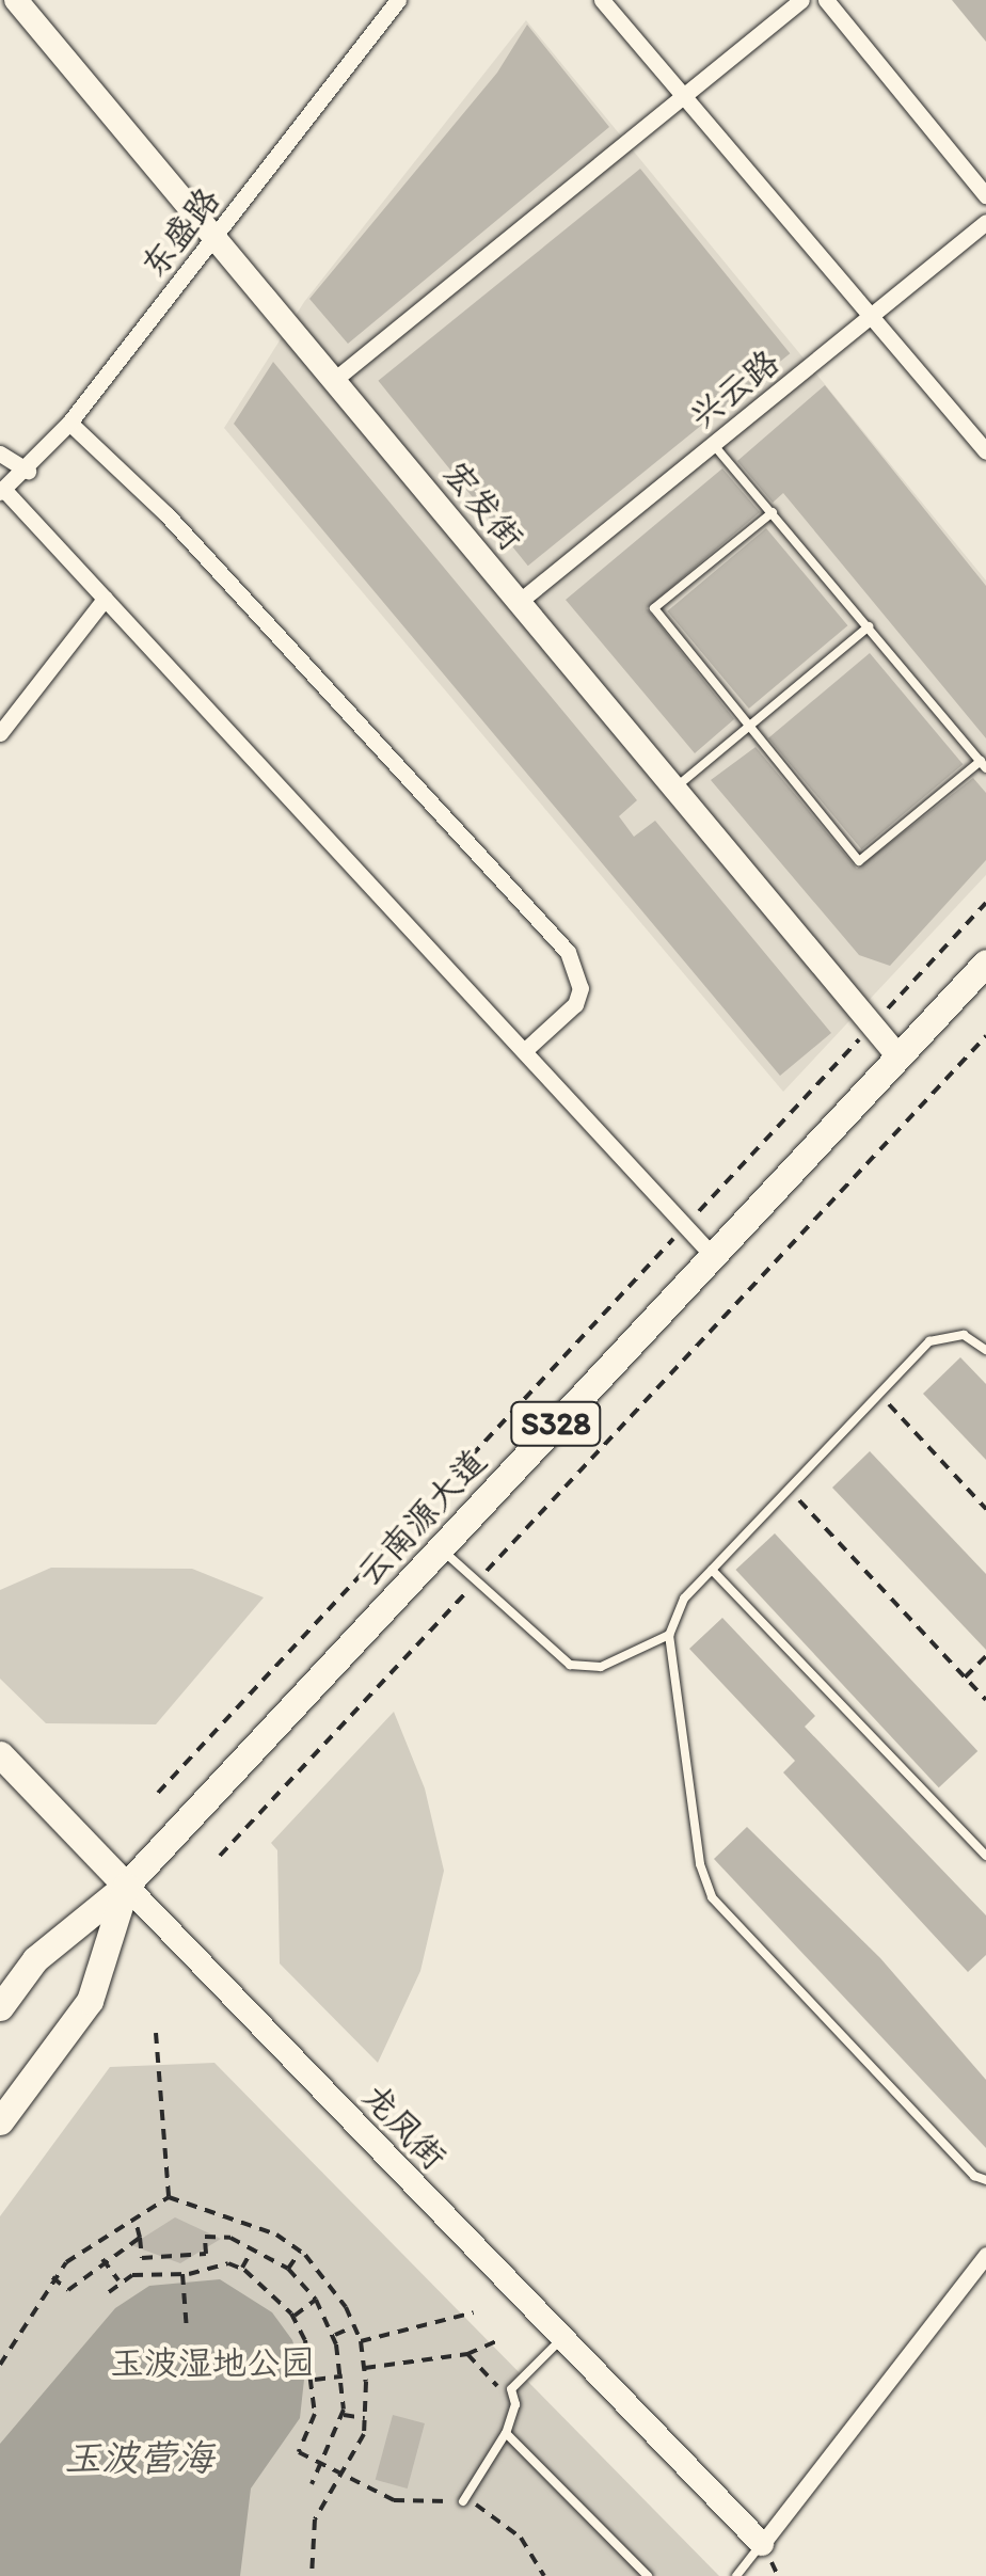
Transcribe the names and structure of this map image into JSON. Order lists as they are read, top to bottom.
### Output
{
  "streets": {
    "main road": ["S328", "云南源大道", "龙凤街"],
    "street": ["东盛路", "兴云路", "宏发街"]
  },
  "crossings": [
    ["东盛路", "宏发街"],
    ["兴云路", "宏发街"],
    ["宏发街", "云南源大道"],
    ["云南源大道", "龙凤街"]
  ],
  "water": ["玉波营海"],
  "parks": ["玉波湿地公园"]
}
